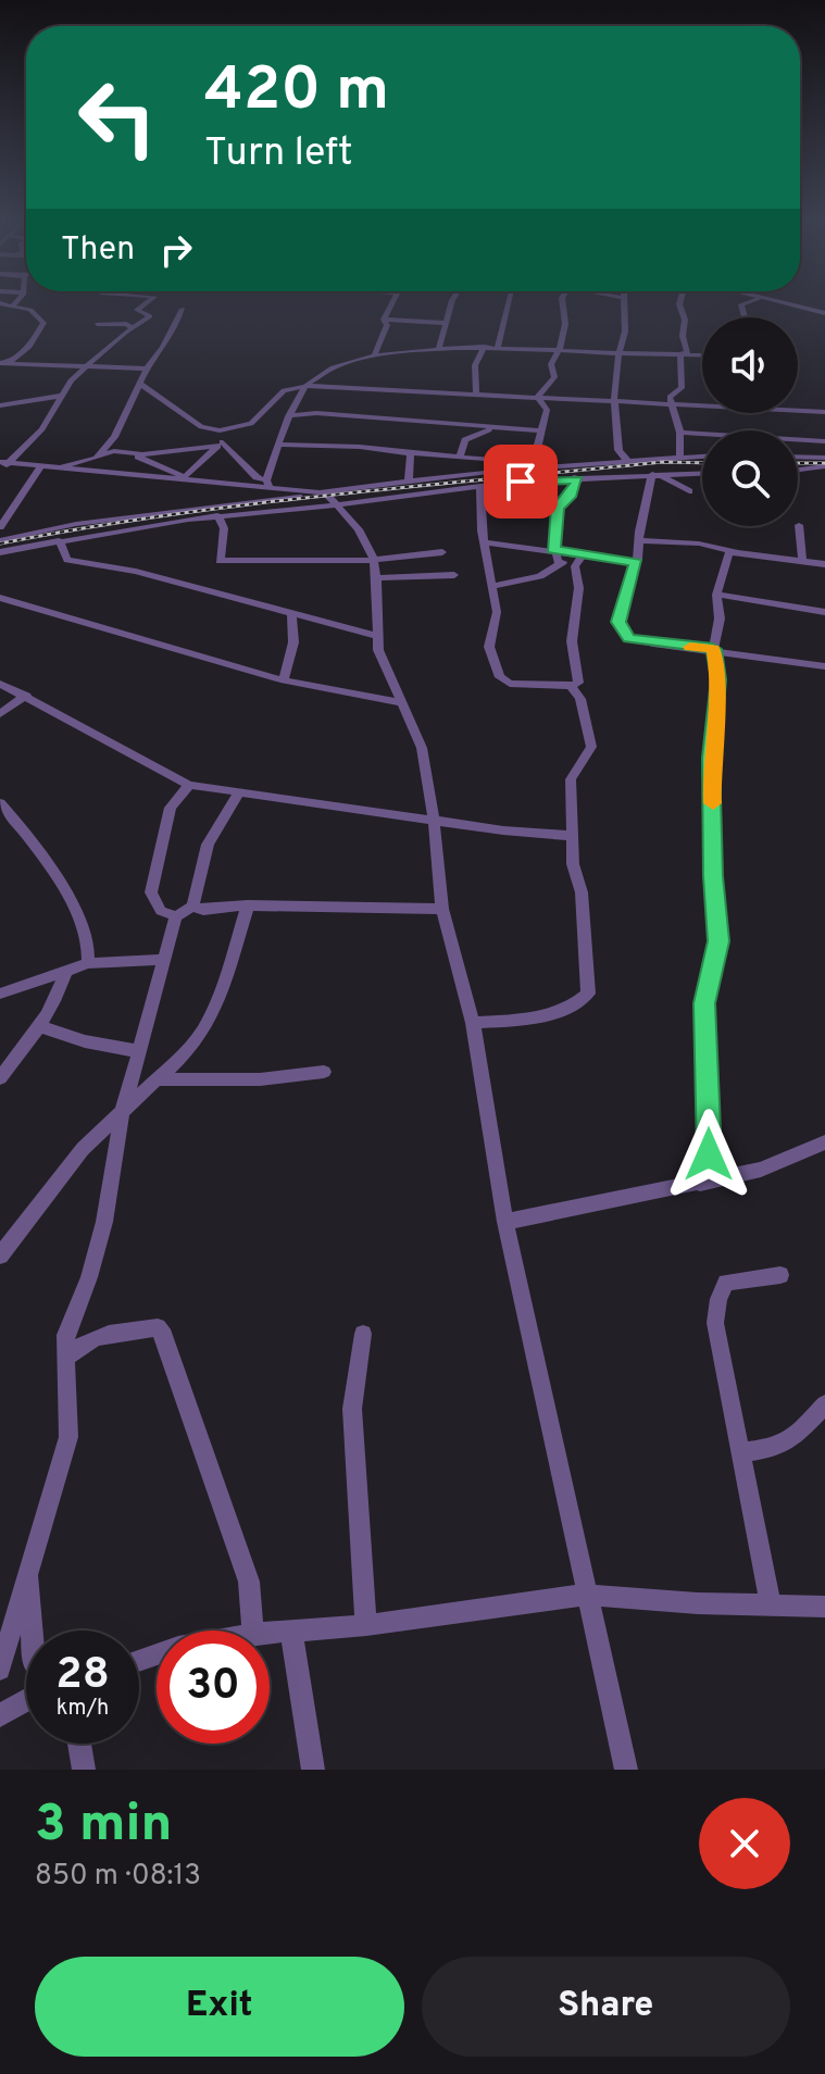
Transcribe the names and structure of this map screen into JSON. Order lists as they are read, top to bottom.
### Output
{
  "page": {
    "turn": ["420 m", "Turn left"],
    "then": "Then",
    "speed": "28 km/h",
    "limit": "30",
    "heading": ["3 min", "850 m · 08:13"],
    "buttons": ["Exit", "Share"]
  }
}
